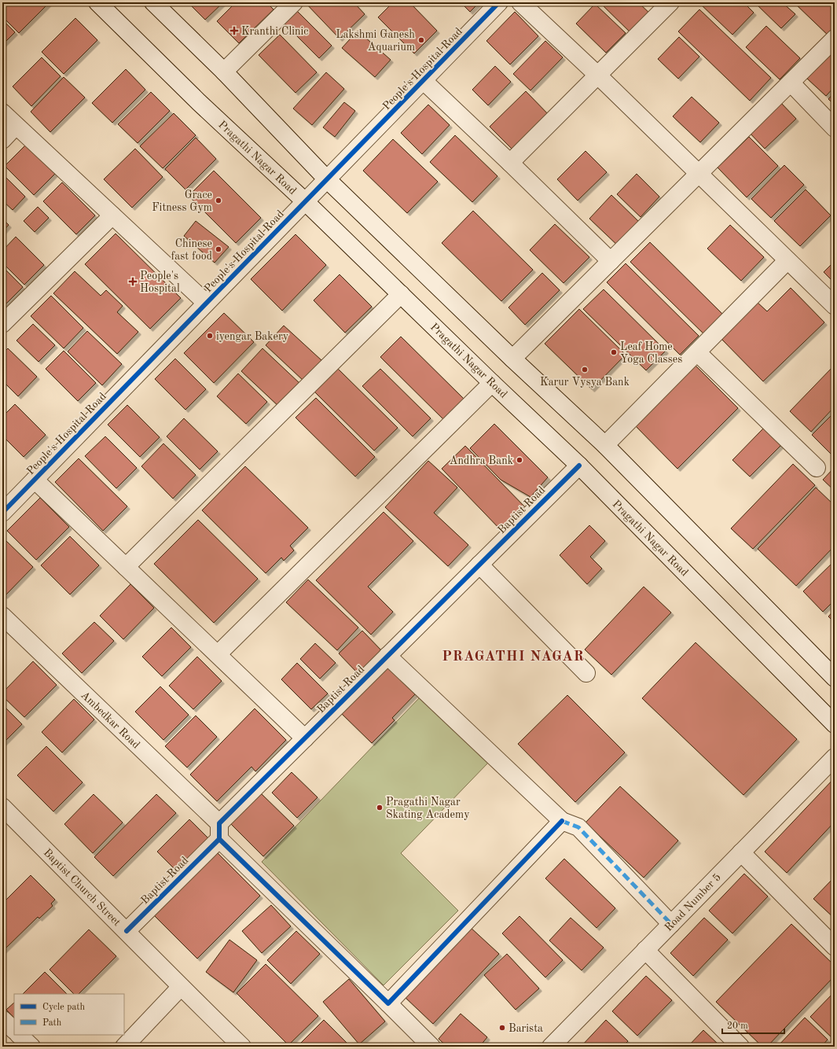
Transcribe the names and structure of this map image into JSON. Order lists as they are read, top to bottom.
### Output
{
  "streets": {
    "street": [
      "People's Hospital Road",
      "Pragathi Nagar Road",
      "Baptist Road",
      "Ambedkar Road",
      "Baptist Church Street",
      "Road Number 5"
    ]
  },
  "crossings": [
    ["People's Hospital Road", "Pragathi Nagar Road"],
    ["Pragathi Nagar Road", "Baptist Road"],
    ["Baptist Road", "Ambedkar Road"],
    ["Baptist Road", "Baptist Church Street"]
  ],
  "districts": ["PRAGATHI NAGAR"],
  "places": {
    "health": ["Kranthi Clinic", "People's Hospital"],
    "other": [
      "Lakshmi Ganesh Aquarium",
      "Grace Fitness Gym",
      "Chinese fast food",
      "iyengar Bakery",
      "Leaf Home Yoga Classes",
      "Karur Vysya Bank",
      "Andhra Bank",
      "Pragathi Nagar Skating Academy",
      "Barista"
    ]
  },
  "legend": ["Cycle path", "Path"],
  "scale_bar": "20 m"
}
